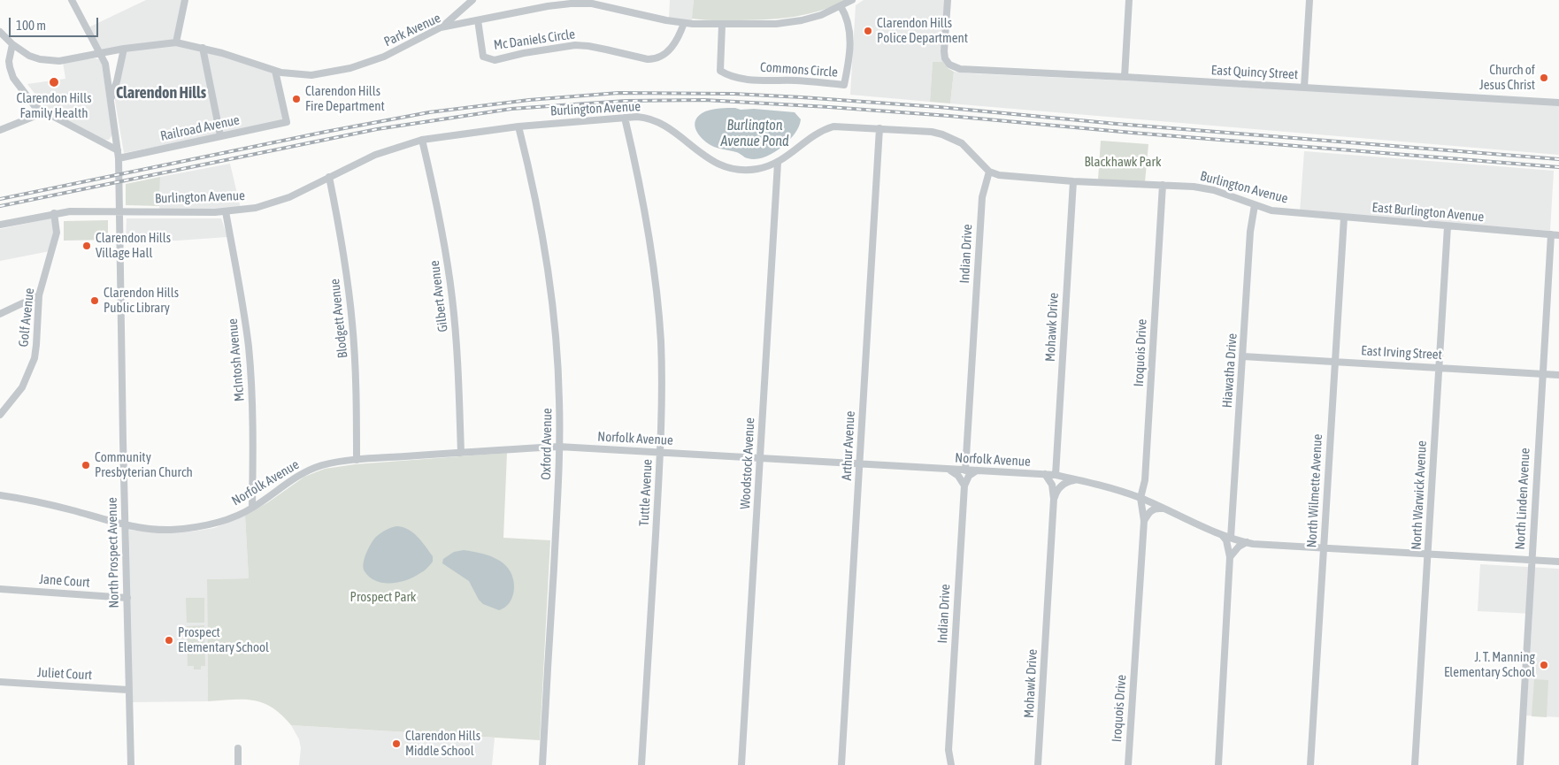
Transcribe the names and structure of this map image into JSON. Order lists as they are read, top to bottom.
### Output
{
  "streets": {
    "street": [
      "Park Avenue",
      "Mc Daniels Circle",
      "Commons Circle",
      "East Quincy Street",
      "Burlington Avenue",
      "Railroad Avenue",
      "East Burlington Avenue",
      "Indian Drive",
      "Gilbert Avenue",
      "Golf Avenue",
      "Blodgett Avenue",
      "Mohawk Drive",
      "Iroquois Drive",
      "East Irving Street",
      "McIntosh Avenue",
      "Hiawatha Drive",
      "Norfolk Avenue",
      "Oxford Avenue",
      "Arthur Avenue",
      "Woodstock Avenue",
      "North Wilmette Avenue",
      "Tuttle Avenue",
      "North Warwick Avenue",
      "North Linden Avenue",
      "North Prospect Avenue",
      "Jane Court",
      "Juliet Court"
    ]
  },
  "crossings": [
    ["Park Avenue", "Mc Daniels Circle"],
    ["Park Avenue", "Commons Circle"],
    ["Park Avenue", "Railroad Avenue"],
    ["Park Avenue", "North Prospect Avenue"],
    ["Burlington Avenue", "East Burlington Avenue"],
    ["Burlington Avenue", "Indian Drive"],
    ["Burlington Avenue", "Gilbert Avenue"],
    ["Burlington Avenue", "Golf Avenue"],
    ["Burlington Avenue", "Blodgett Avenue"],
    ["Burlington Avenue", "Mohawk Drive"],
    ["Burlington Avenue", "Iroquois Drive"],
    ["Burlington Avenue", "McIntosh Avenue"],
    ["Burlington Avenue", "Hiawatha Drive"],
    ["Burlington Avenue", "Oxford Avenue"],
    ["Burlington Avenue", "Arthur Avenue"],
    ["Burlington Avenue", "Woodstock Avenue"],
    ["Burlington Avenue", "Tuttle Avenue"],
    ["Burlington Avenue", "North Prospect Avenue"],
    ["Railroad Avenue", "North Prospect Avenue"],
    ["East Burlington Avenue", "North Wilmette Avenue"],
    ["East Burlington Avenue", "North Warwick Avenue"],
    ["East Burlington Avenue", "North Linden Avenue"],
    ["Indian Drive", "Norfolk Avenue"],
    ["Gilbert Avenue", "Norfolk Avenue"],
    ["Blodgett Avenue", "Norfolk Avenue"],
    ["Mohawk Drive", "Norfolk Avenue"],
    ["Iroquois Drive", "Norfolk Avenue"],
    ["East Irving Street", "Hiawatha Drive"],
    ["East Irving Street", "North Wilmette Avenue"],
    ["East Irving Street", "North Warwick Avenue"],
    ["East Irving Street", "North Linden Avenue"],
    ["McIntosh Avenue", "Norfolk Avenue"],
    ["Hiawatha Drive", "Norfolk Avenue"],
    ["Norfolk Avenue", "Oxford Avenue"],
    ["Norfolk Avenue", "Arthur Avenue"],
    ["Norfolk Avenue", "Woodstock Avenue"],
    ["Norfolk Avenue", "North Wilmette Avenue"],
    ["Norfolk Avenue", "Tuttle Avenue"],
    ["Norfolk Avenue", "North Warwick Avenue"],
    ["Norfolk Avenue", "North Linden Avenue"],
    ["Norfolk Avenue", "North Prospect Avenue"],
    ["North Prospect Avenue", "Jane Court"],
    ["North Prospect Avenue", "Juliet Court"]
  ],
  "districts": ["Clarendon Hills"],
  "water": ["Burlington Avenue Pond"],
  "parks": ["Blackhawk Park", "Prospect Park"],
  "places": [
    "Clarendon Hills Police Department",
    "Church of Jesus Christ",
    "Clarendon Hills Family Health",
    "Clarendon Hills Fire Department",
    "Clarendon Hills Village Hall",
    "Clarendon Hills Public Library",
    "Community Presbyterian Church",
    "Prospect Elementary School",
    "J. T. Manning Elementary School",
    "Clarendon Hills Middle School"
  ],
  "scale_bar": "100 m"
}
